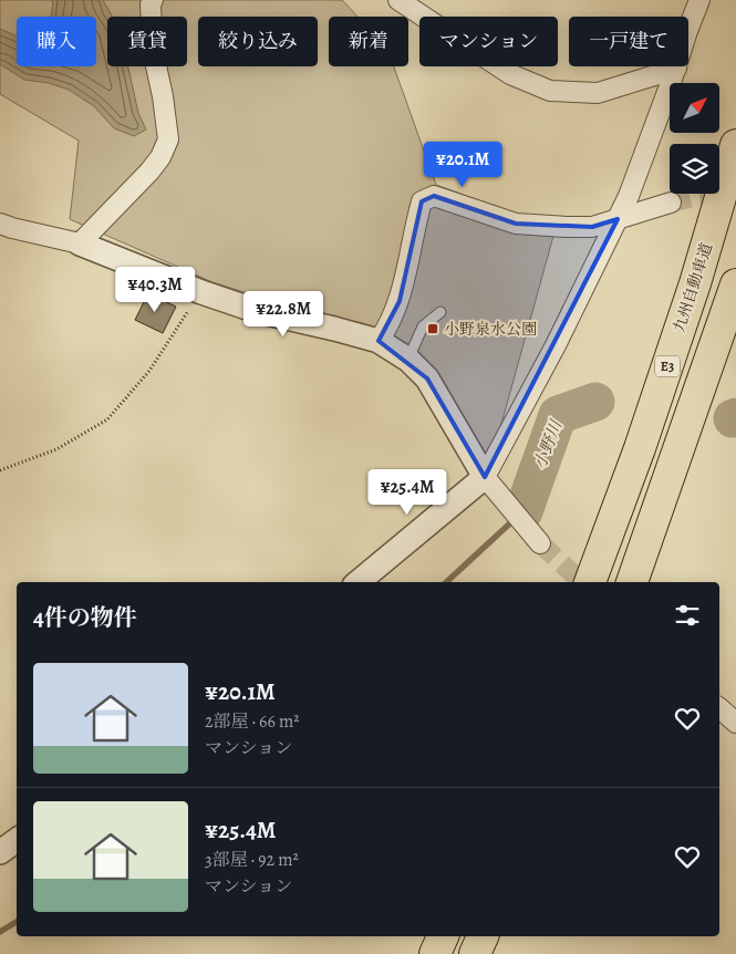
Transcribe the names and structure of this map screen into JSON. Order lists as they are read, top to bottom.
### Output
{
  "streets": {
    "highway": ["九州自動車道", "E3"]
  },
  "water": ["小野川"],
  "places": {
    "transit": ["小野泉水公園"]
  },
  "north": "top right",
  "page": {
    "chip": [
      "購入",
      "賃貸",
      "絞り込み",
      "新着",
      "マンション",
      "一戸建て"
    ],
    "price": [
      "¥20.1M",
      "¥40.3M",
      "¥22.8M",
      "¥25.4M"
    ],
    "heading": "4件の物件",
    "list": [
      {
        "name": "¥20.1M",
        "note": "2部屋 · 66 m² · マンション"
      },
      {
        "name": "¥25.4M",
        "note": "3部屋 · 92 m² · マンション"
      }
    ]
  }
}
